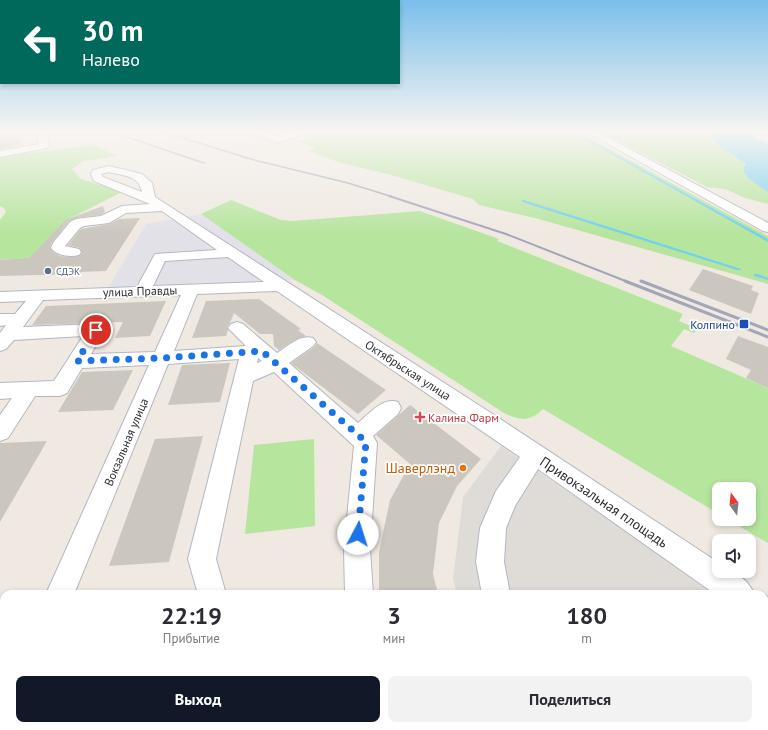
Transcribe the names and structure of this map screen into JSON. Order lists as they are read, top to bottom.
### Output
{
  "streets": {
    "street": [
      "улица Правды",
      "Октябрьская улица",
      "Вокзальная улица",
      "Привокзальная площадь"
    ]
  },
  "crossings": [
    ["улица Правды", "Октябрьская улица"],
    ["улица Правды", "Вокзальная улица"],
    ["Октябрьская улица", "Привокзальная площадь"]
  ],
  "places": {
    "other": ["СДЭК", "Шаверлэнд"],
    "transit": ["Колпино"],
    "health": ["Калина Фарм"]
  },
  "north": "top",
  "page": {
    "turn": ["30 m", "Налево"],
    "eta": [
      "22:19",
      "Прибытие",
      "3",
      "мин",
      "180",
      "m"
    ],
    "buttons": ["Выход", "Поделиться"]
  }
}
